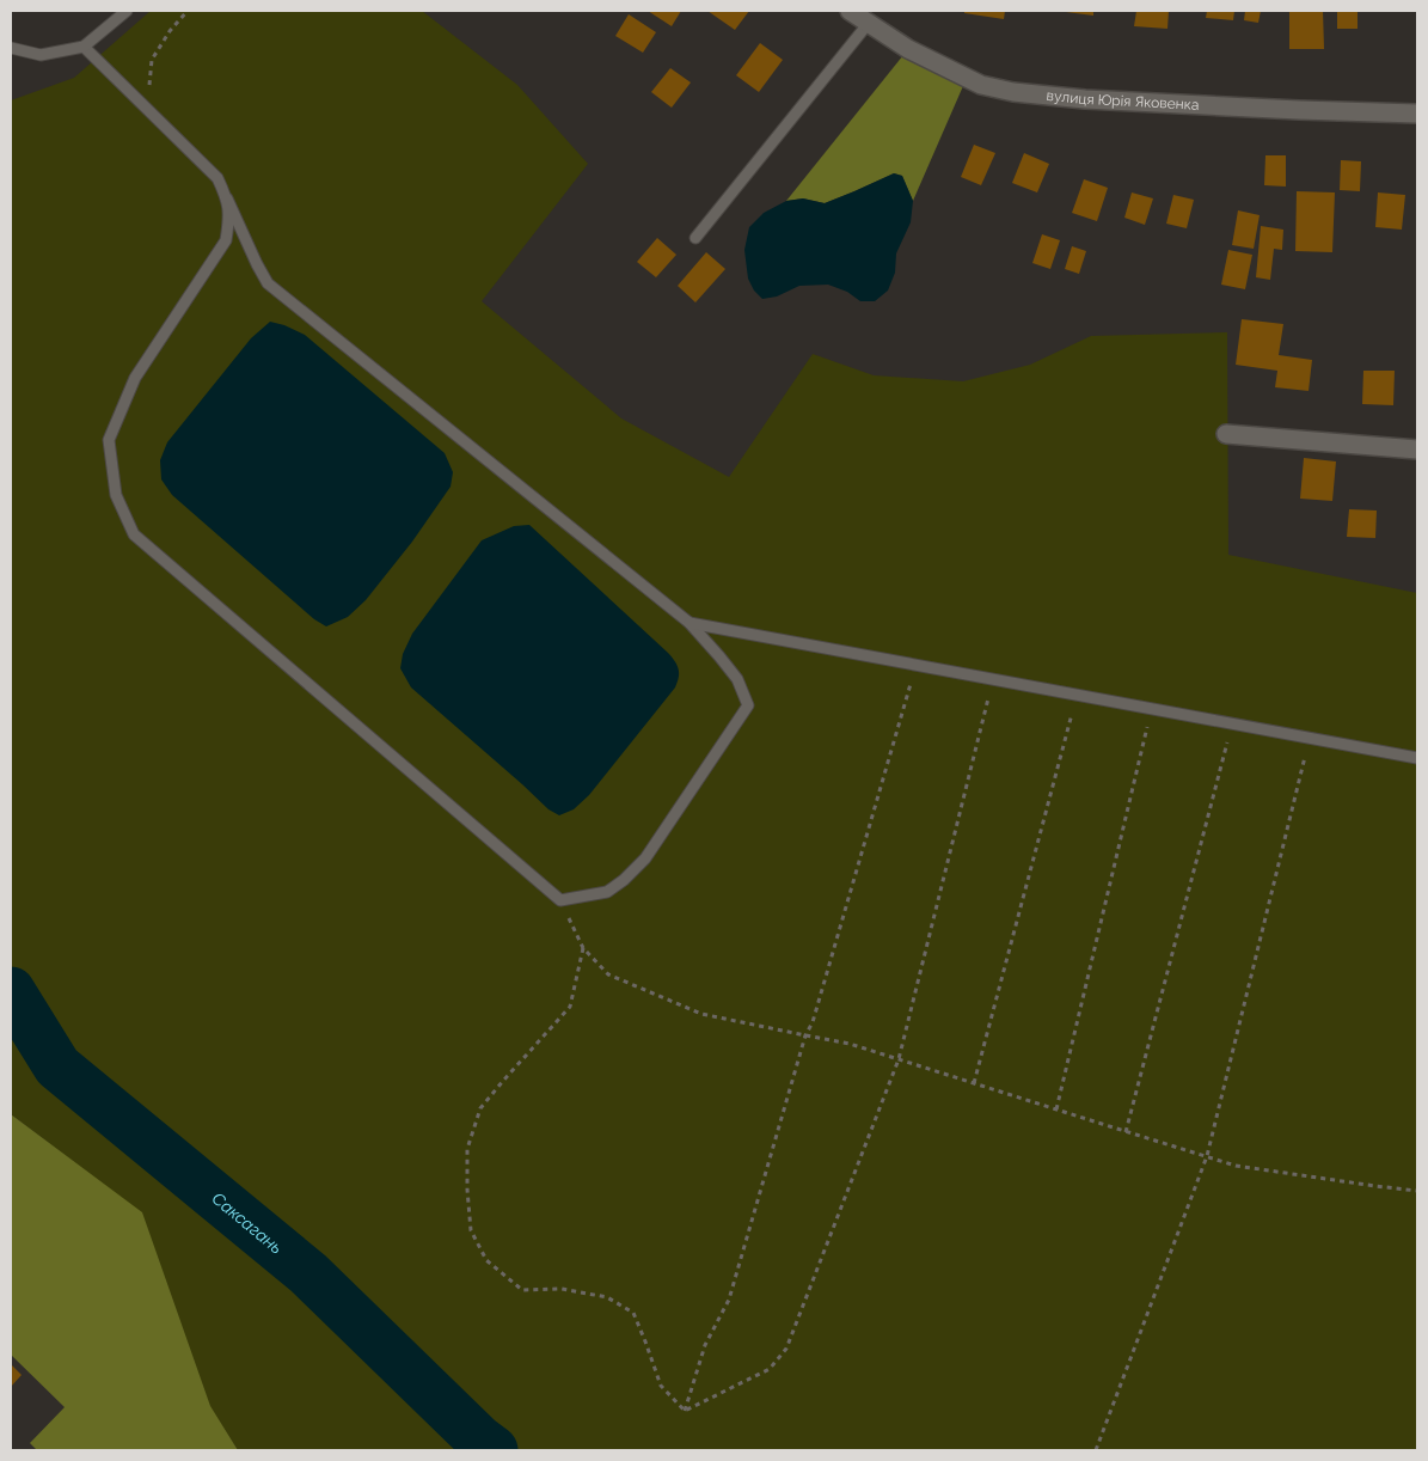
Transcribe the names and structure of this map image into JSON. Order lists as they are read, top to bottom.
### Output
{
  "streets": {
    "street": ["вулиця Юрія Яковенка"]
  },
  "water": ["Саксагань"]
}
